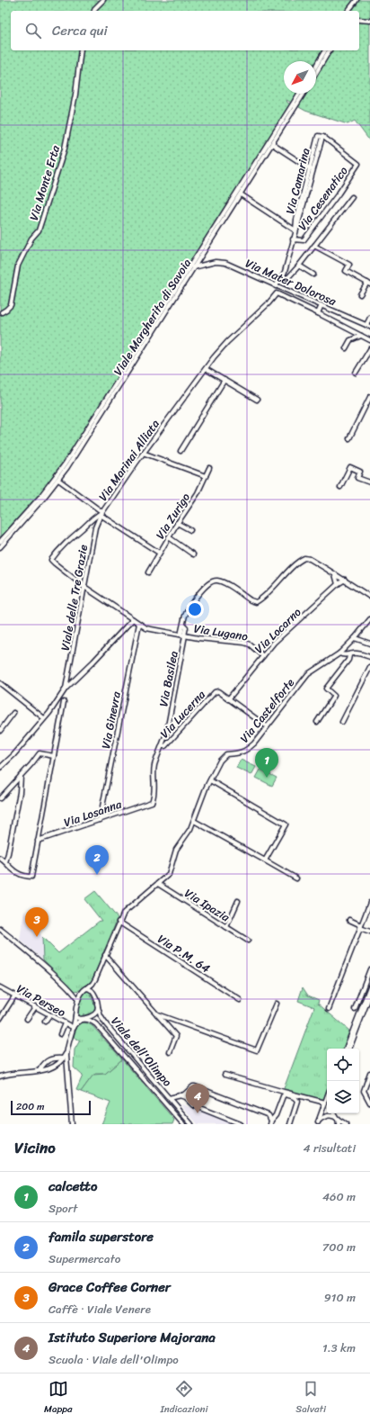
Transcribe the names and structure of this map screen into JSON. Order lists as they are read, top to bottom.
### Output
{
  "streets": {
    "street": [
      "Via Camarina",
      "Via Monte Erta",
      "Via Cesenatico",
      "Via Mater Dolorosa",
      "Viale Margherita di Savoia",
      "Via Marinai Alliata",
      "Via Zurigo",
      "Viale delle Tre Grazie",
      "Via Locarno",
      "Via Lugano",
      "Via Basilea",
      "Via Castelforte",
      "Via Lucerna",
      "Via Ginevra",
      "Via Losanna",
      "Via Ipazia",
      "Via P.M. 64",
      "Via Perseo",
      "Viale dell'Olimpo"
    ]
  },
  "crossings": [
    ["Via Camarina", "Via Cesenatico"],
    ["Via Camarina", "Via Mater Dolorosa"],
    ["Via Camarina", "Via Marinai Alliata"],
    ["Via Mater Dolorosa", "Viale Margherita di Savoia"],
    ["Via Mater Dolorosa", "Via Marinai Alliata"],
    ["Via Marinai Alliata", "Viale delle Tre Grazie"],
    ["Via Marinai Alliata", "Via Lugano"],
    ["Via Locarno", "Via Lugano"],
    ["Via Locarno", "Via Lucerna"],
    ["Via Lugano", "Via Basilea"],
    ["Via Lugano", "Via Ginevra"],
    ["Via Basilea", "Via Lucerna"],
    ["Via Basilea", "Via Losanna"],
    ["Via Castelforte", "Via Lucerna"],
    ["Via Castelforte", "Via Ipazia"],
    ["Via Castelforte", "Via P.M. 64"],
    ["Via Castelforte", "Viale dell'Olimpo"],
    ["Via Ginevra", "Via Losanna"]
  ],
  "scale_bar": "200 m",
  "north": "bottom left",
  "page": {
    "search": "Cerca qui",
    "pins": [
      "1",
      "2",
      "3",
      "4"
    ],
    "scale": "200 m",
    "heading": ["Vicino", "4 risultati"],
    "list": [
      {
        "mark": "1",
        "name": "calcetto",
        "note": "Sport",
        "value": "460 m"
      },
      {
        "mark": "2",
        "name": "famila superstore",
        "note": "Supermercato",
        "value": "700 m"
      },
      {
        "mark": "3",
        "name": "Grace Coffee Corner",
        "note": "Caffè · Viale Venere",
        "value": "910 m"
      },
      {
        "mark": "4",
        "name": "Istituto Superiore Majorana",
        "note": "Scuola · Viale dell'Olimpo",
        "value": "1.3 km"
      }
    ],
    "nav": ["Mappa", "Indicazioni", "Salvati"]
  }
}
